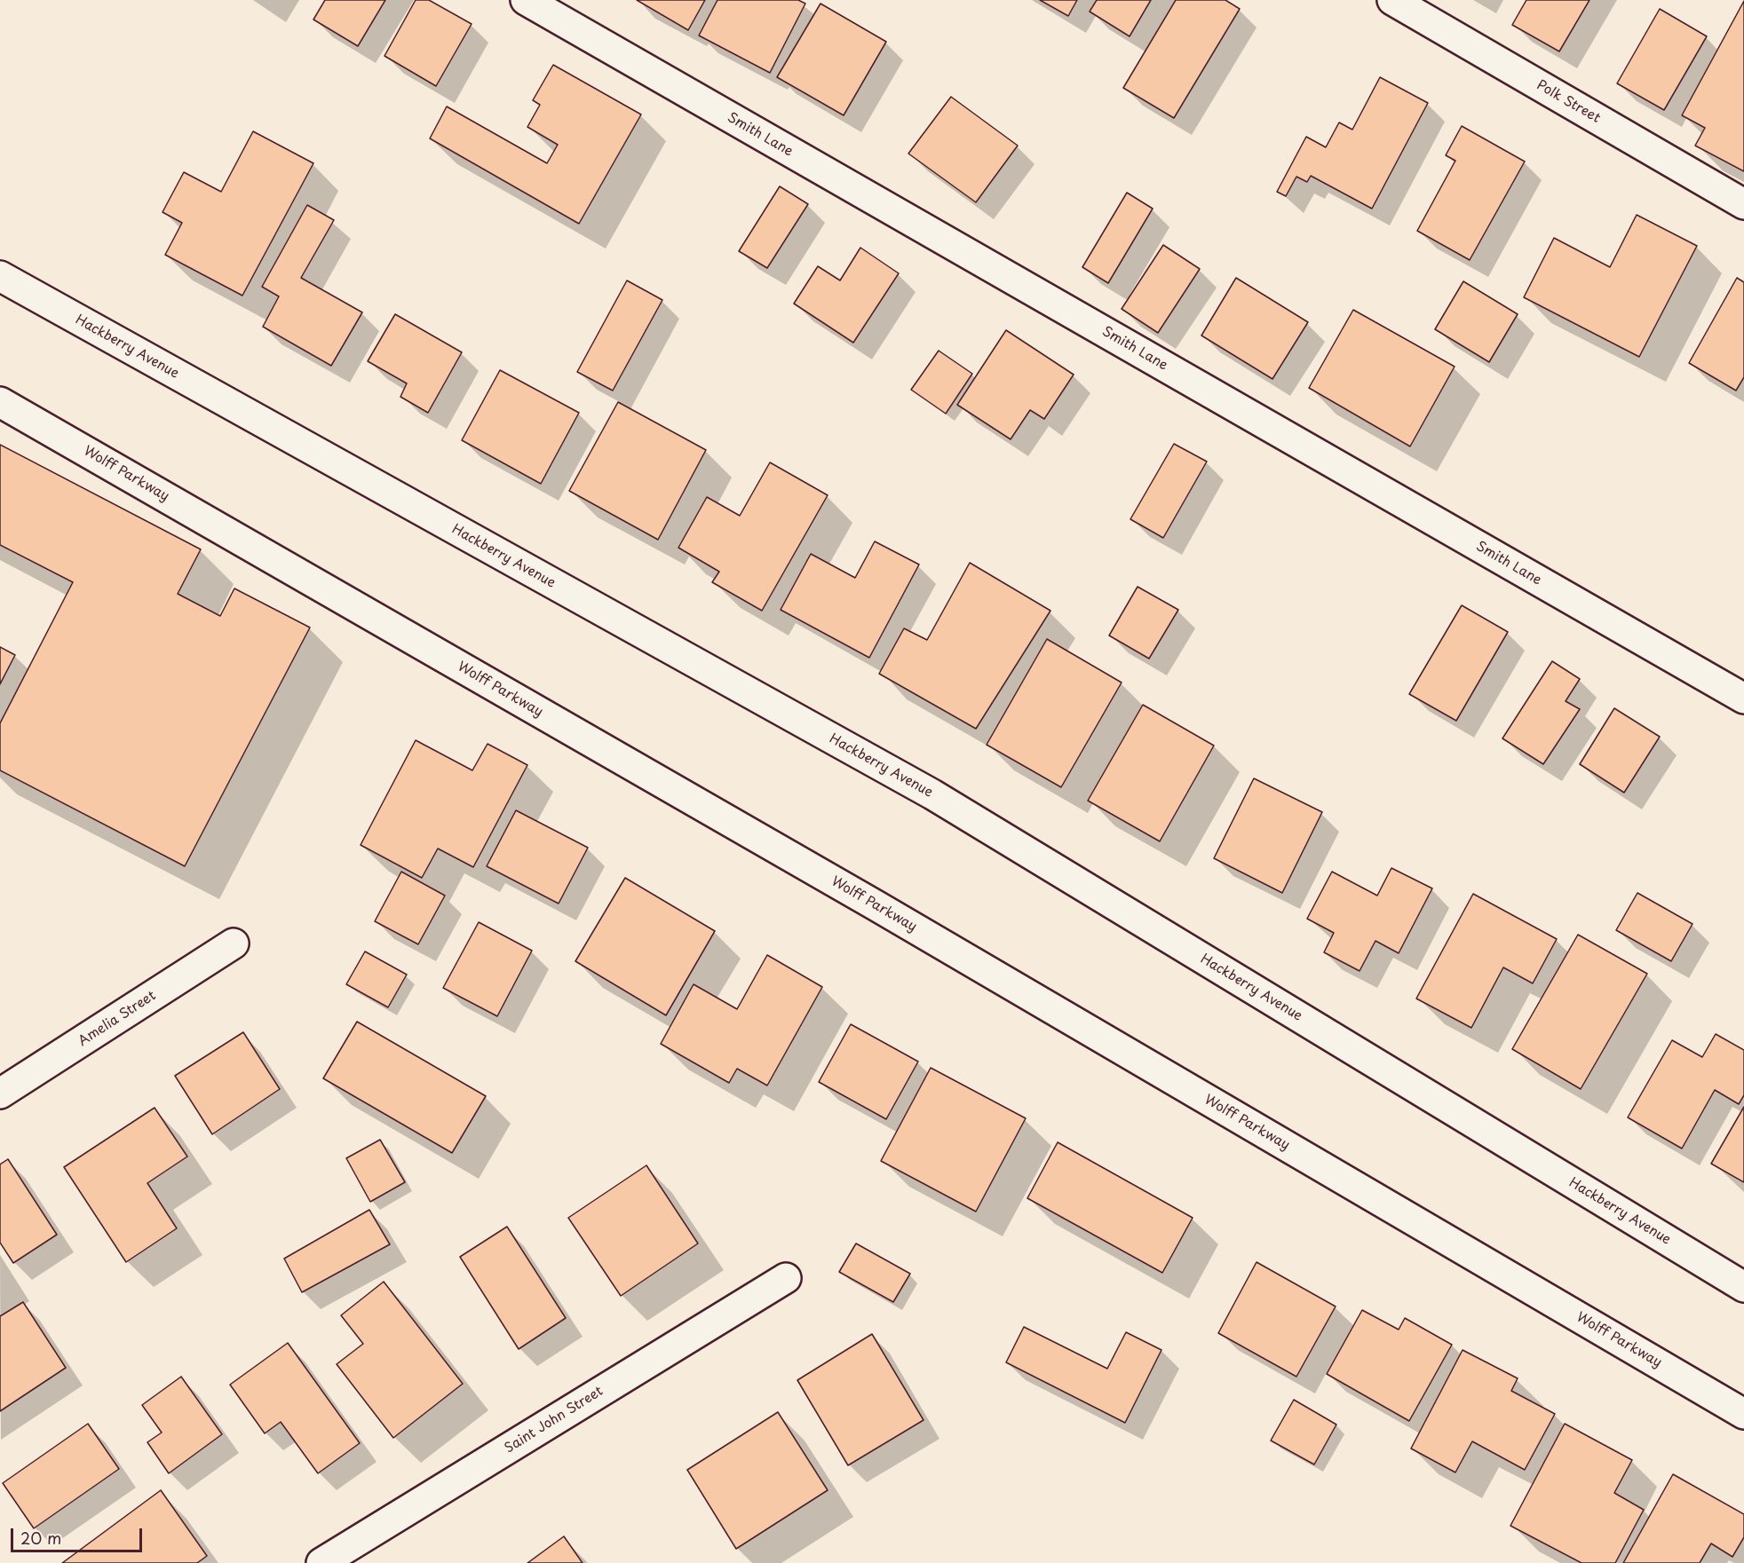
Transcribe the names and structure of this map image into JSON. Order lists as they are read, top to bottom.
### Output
{
  "streets": {
    "street": [
      "Polk Street",
      "Smith Lane",
      "Hackberry Avenue",
      "Wolff Parkway",
      "Amelia Street",
      "Saint John Street"
    ]
  },
  "scale_bar": "20 m"
}
